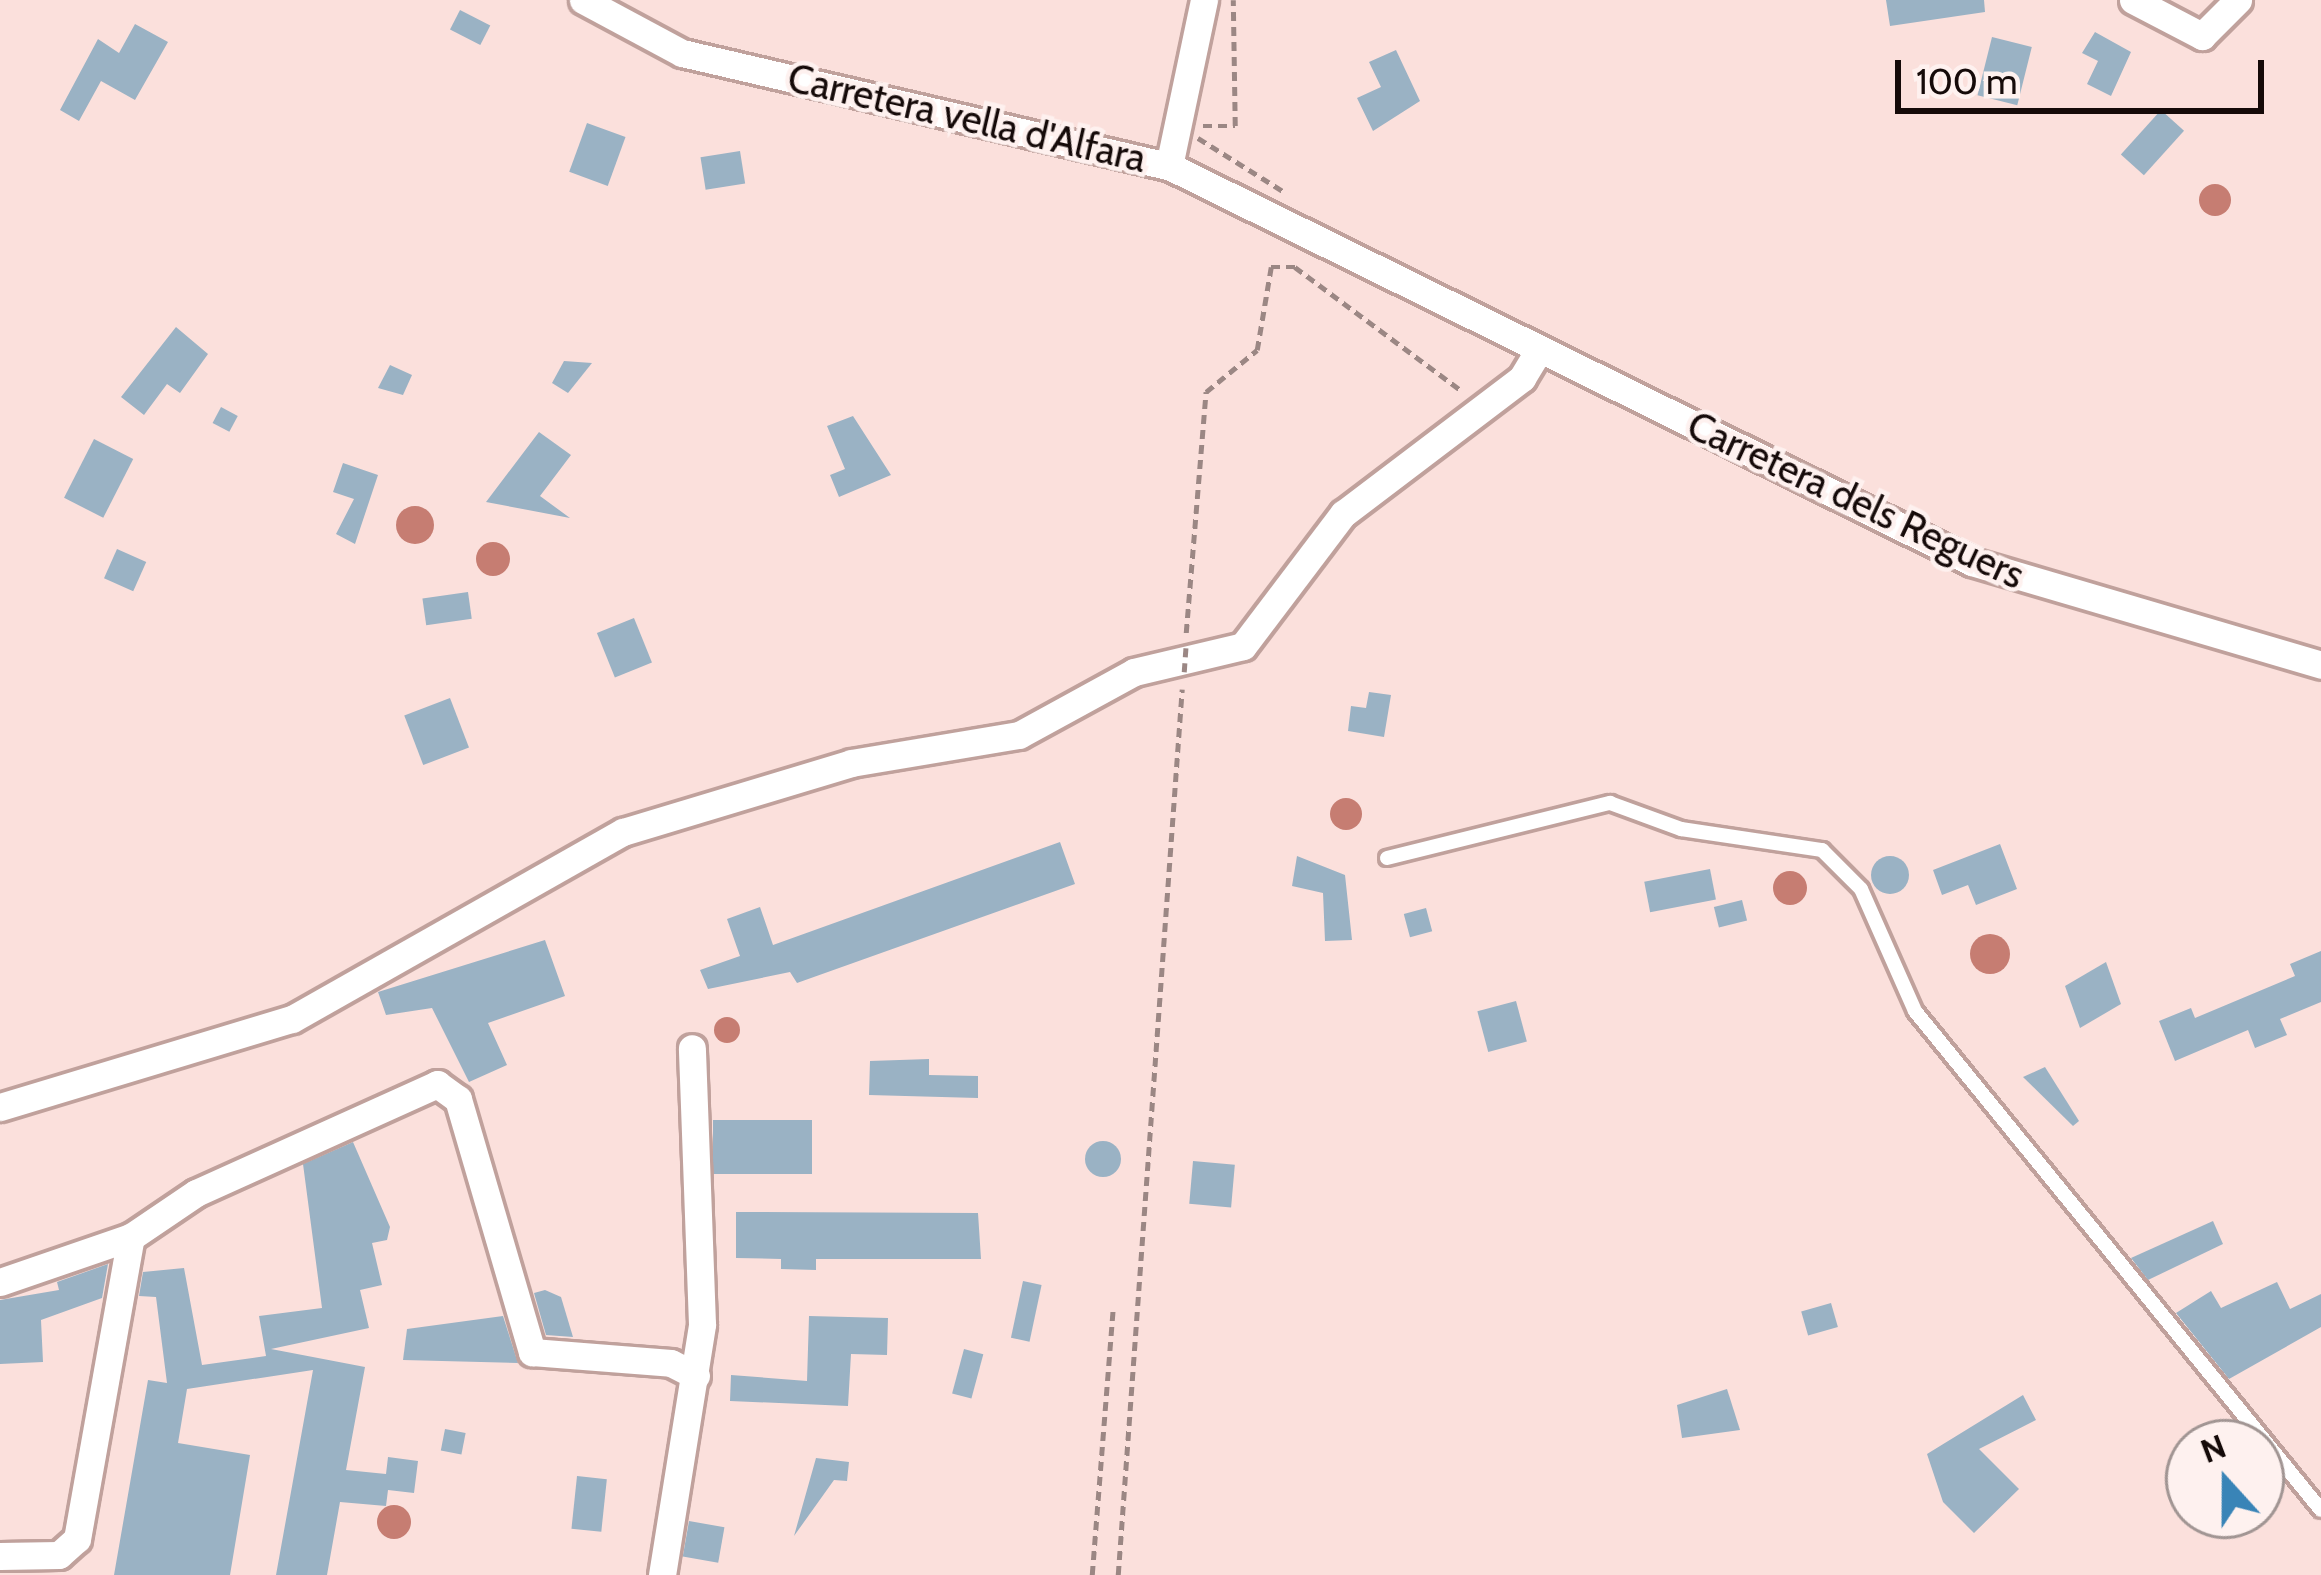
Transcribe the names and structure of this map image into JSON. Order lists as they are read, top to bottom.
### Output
{
  "streets": {
    "street": ["Carretera vella d'Alfara", "Carretera dels Reguers"]
  },
  "crossings": [
    ["Carretera vella d'Alfara", "Carretera dels Reguers"]
  ],
  "scale_bar": "100 m",
  "north": "top"
}
